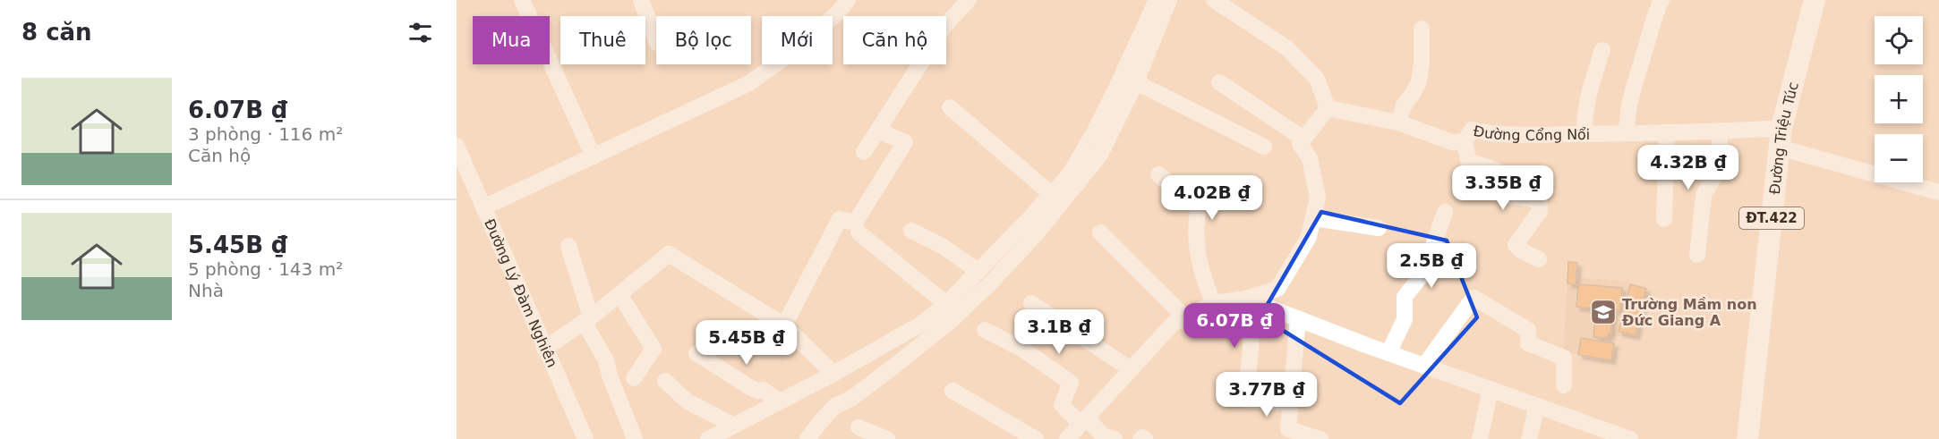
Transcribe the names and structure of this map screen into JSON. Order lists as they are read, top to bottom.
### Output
{
  "streets": {
    "main road": ["Đường Triệu Túc", "ĐT.422"],
    "street": ["Đường Cổng Nổi", "Đường Lý Đàm Nghiên"]
  },
  "crossings": [
    ["Đường Cổng Nổi", "Đường Triệu Túc"]
  ],
  "places": {
    "school or university": ["Trường Mầm non Đức Giang A"]
  },
  "page": {
    "heading": "8 căn",
    "map_buttons": ["+", "−"],
    "chip": [
      "Mua",
      "Thuê",
      "Bộ lọc",
      "Mới",
      "Căn hộ"
    ],
    "list": [
      {
        "name": "6.07B ₫",
        "note": "3 phòng · 116 m² · Căn hộ"
      },
      {
        "name": "5.45B ₫",
        "note": "5 phòng · 143 m² · Nhà"
      }
    ],
    "price": [
      "4.32B ₫",
      "3.35B ₫",
      "4.02B ₫",
      "2.5B ₫",
      "6.07B ₫",
      "3.1B ₫",
      "5.45B ₫",
      "3.77B ₫"
    ]
  }
}
